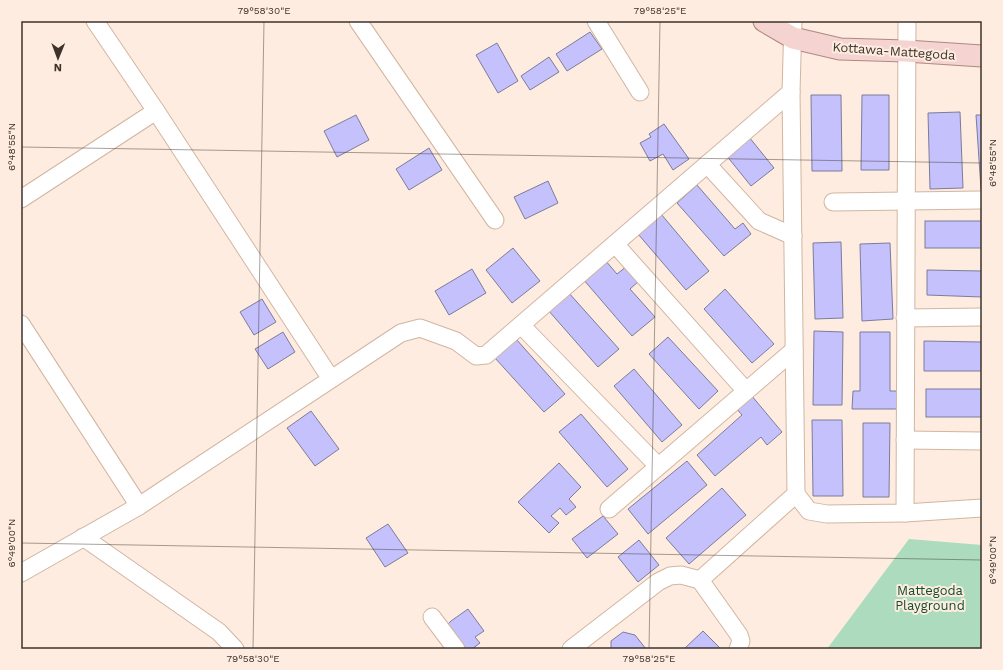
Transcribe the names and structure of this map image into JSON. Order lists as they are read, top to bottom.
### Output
{
  "streets": {
    "main road": ["Kottawa-Mattegoda"]
  },
  "parks": ["Mattegoda Playground"],
  "north": "bottom",
  "coordinates": [
    "79°58'30\"E",
    "79°58'25\"E",
    "6°48'55\"N",
    "6°49'00\"N"
  ]
}
